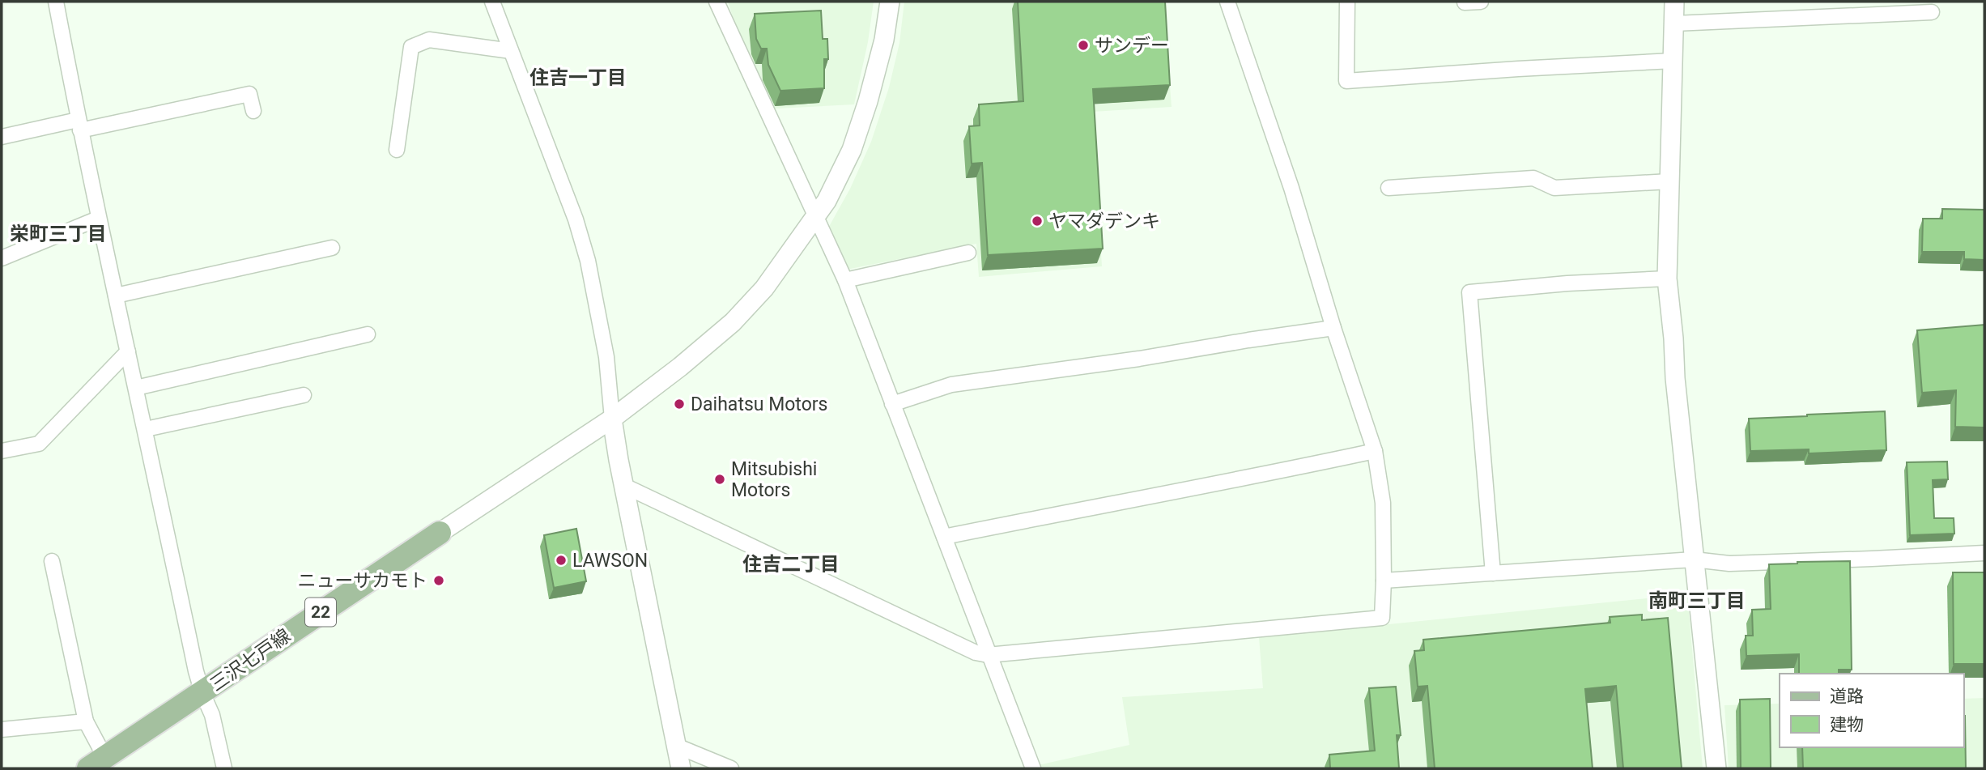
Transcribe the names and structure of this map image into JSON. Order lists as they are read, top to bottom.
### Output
{
  "streets": {
    "main road": ["22", "三沢七戸線"]
  },
  "crossings": [
    ["22", "三沢七戸線"]
  ],
  "districts": [
    "住吉一丁目",
    "栄町三丁目",
    "住吉二丁目",
    "南町三丁目"
  ],
  "places": [
    "サンデー",
    "ヤマダデンキ",
    "Daihatsu Motors",
    "Mitsubishi Motors",
    "LAWSON",
    "ニューサカモト"
  ],
  "legend": ["道路", "建物"]
}
